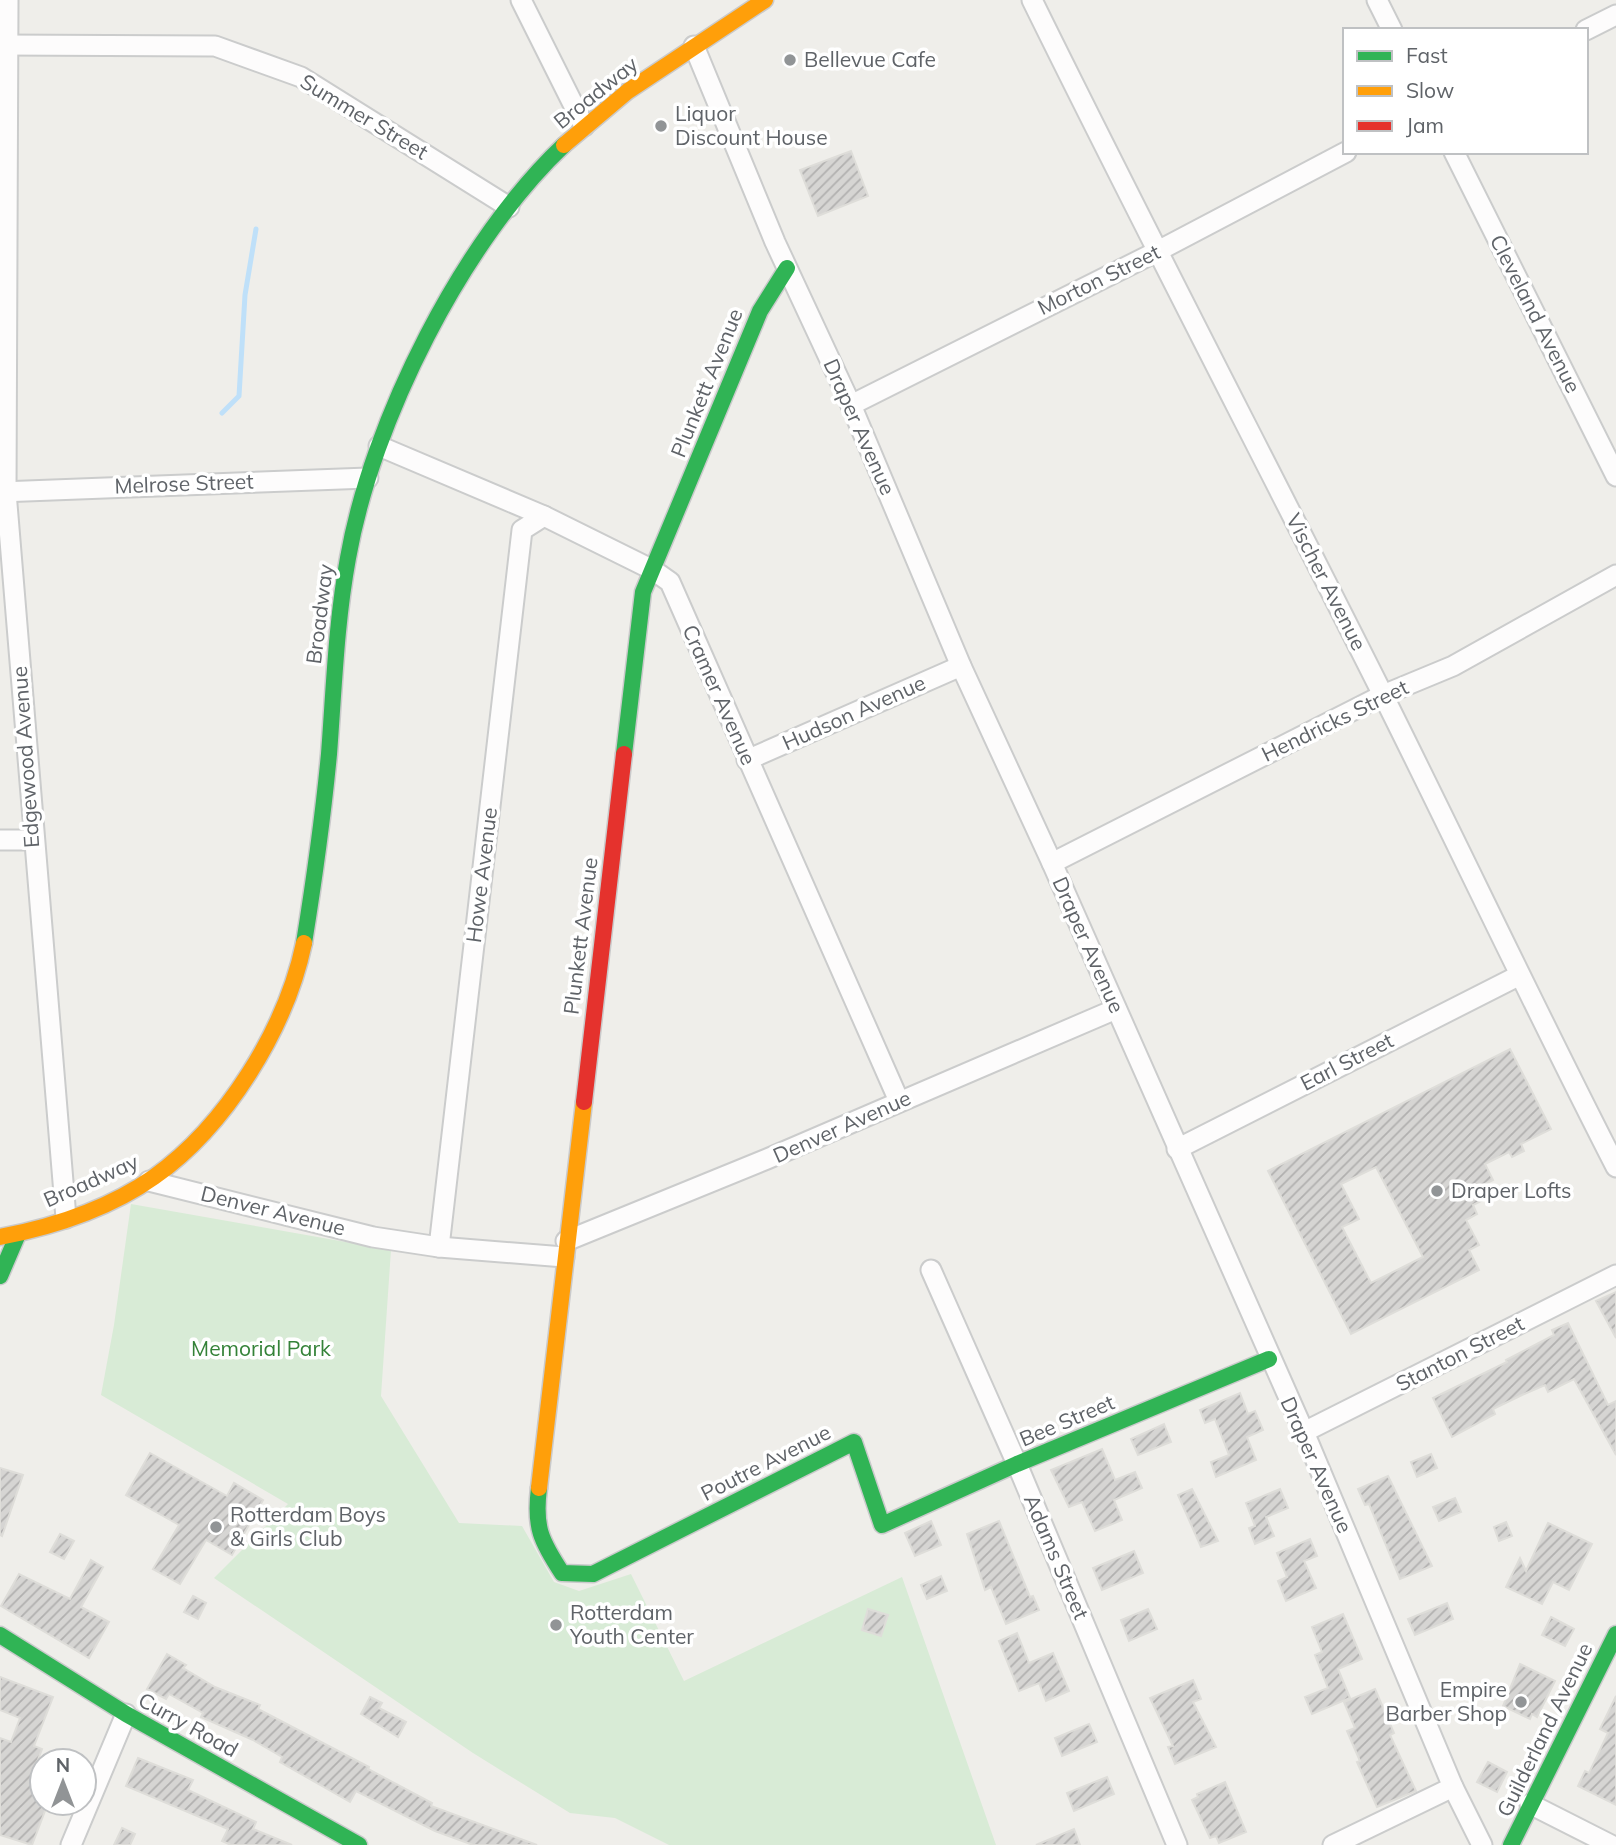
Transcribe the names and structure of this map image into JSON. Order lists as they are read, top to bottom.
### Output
{
  "streets": {
    "street": [
      "Broadway",
      "Summer Street",
      "Morton Street",
      "Cleveland Avenue",
      "Plunkett Avenue",
      "Draper Avenue",
      "Melrose Street",
      "Vischer Avenue",
      "Cramer Avenue",
      "Hudson Avenue",
      "Hendricks Street",
      "Edgewood Avenue",
      "Howe Avenue",
      "Earl Street",
      "Denver Avenue",
      "Stanton Street",
      "Bee Street",
      "Poutre Avenue",
      "Adams Street",
      "Curry Road",
      "Guilderland Avenue"
    ]
  },
  "crossings": [
    ["Broadway", "Summer Street"],
    ["Broadway", "Draper Avenue"],
    ["Broadway", "Melrose Street"],
    ["Broadway", "Cramer Avenue"],
    ["Broadway", "Edgewood Avenue"],
    ["Broadway", "Denver Avenue"],
    ["Summer Street", "Edgewood Avenue"],
    ["Morton Street", "Draper Avenue"],
    ["Morton Street", "Vischer Avenue"],
    ["Plunkett Avenue", "Draper Avenue"],
    ["Plunkett Avenue", "Cramer Avenue"],
    ["Plunkett Avenue", "Denver Avenue"],
    ["Plunkett Avenue", "Poutre Avenue"],
    ["Draper Avenue", "Hudson Avenue"],
    ["Draper Avenue", "Hendricks Street"],
    ["Draper Avenue", "Earl Street"],
    ["Draper Avenue", "Denver Avenue"],
    ["Draper Avenue", "Stanton Street"],
    ["Draper Avenue", "Bee Street"],
    ["Melrose Street", "Edgewood Avenue"],
    ["Vischer Avenue", "Hendricks Street"],
    ["Vischer Avenue", "Earl Street"],
    ["Cramer Avenue", "Hudson Avenue"],
    ["Cramer Avenue", "Howe Avenue"],
    ["Cramer Avenue", "Denver Avenue"],
    ["Howe Avenue", "Denver Avenue"],
    ["Bee Street", "Poutre Avenue"],
    ["Bee Street", "Adams Street"]
  ],
  "parks": ["Memorial Park"],
  "places": [
    "Bellevue Cafe",
    "Liquor Discount House",
    "Draper Lofts",
    "Rotterdam Boys & Girls Club",
    "Rotterdam Youth Center",
    "Empire Barber Shop"
  ],
  "legend": ["Fast", "Slow", "Jam"],
  "north": "top"
}
